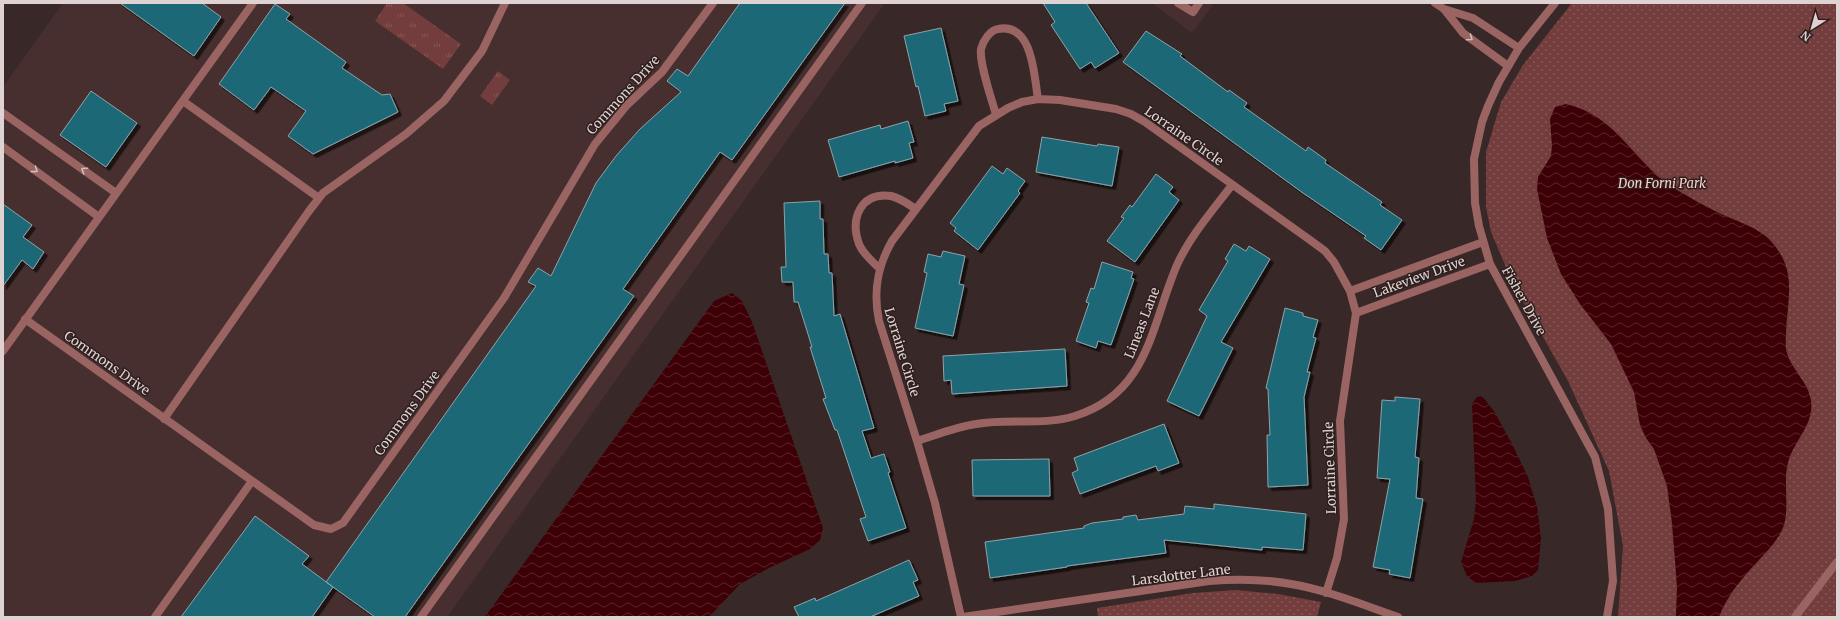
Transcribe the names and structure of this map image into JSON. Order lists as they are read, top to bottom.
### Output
{
  "streets": {
    "street": [
      "Commons Drive",
      "Lorraine Circle",
      "Lakeview Drive",
      "Fisher Drive",
      "Lineas Lane",
      "Larsdotter Lane"
    ]
  },
  "crossings": [
    ["Lorraine Circle", "Lakeview Drive"],
    ["Lorraine Circle", "Lineas Lane"],
    ["Lorraine Circle", "Larsdotter Lane"],
    ["Lakeview Drive", "Fisher Drive"]
  ],
  "parks": ["Don Forni Park"],
  "north": "bottom left"
}
